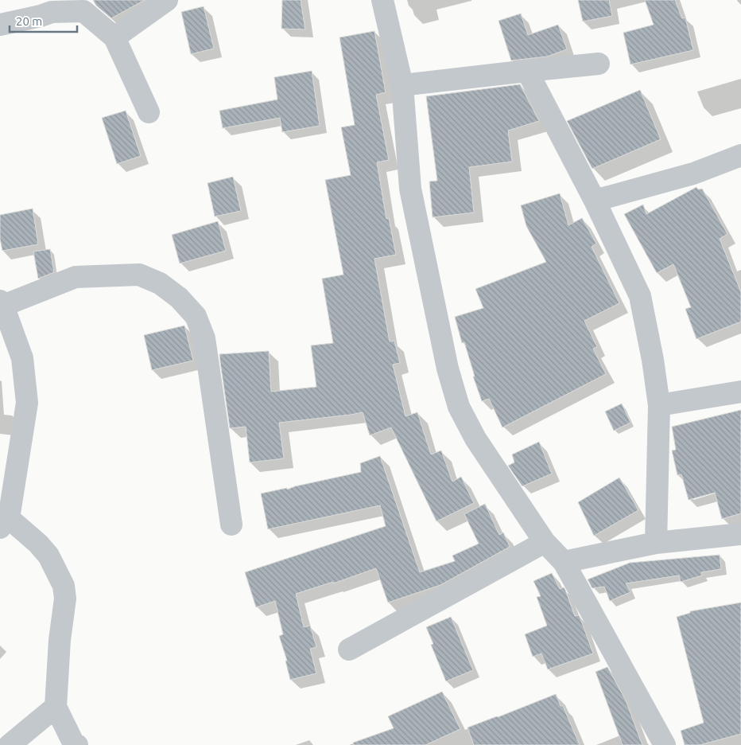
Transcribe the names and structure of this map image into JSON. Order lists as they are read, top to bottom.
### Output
{
  "scale_bar": "20 m"
}
